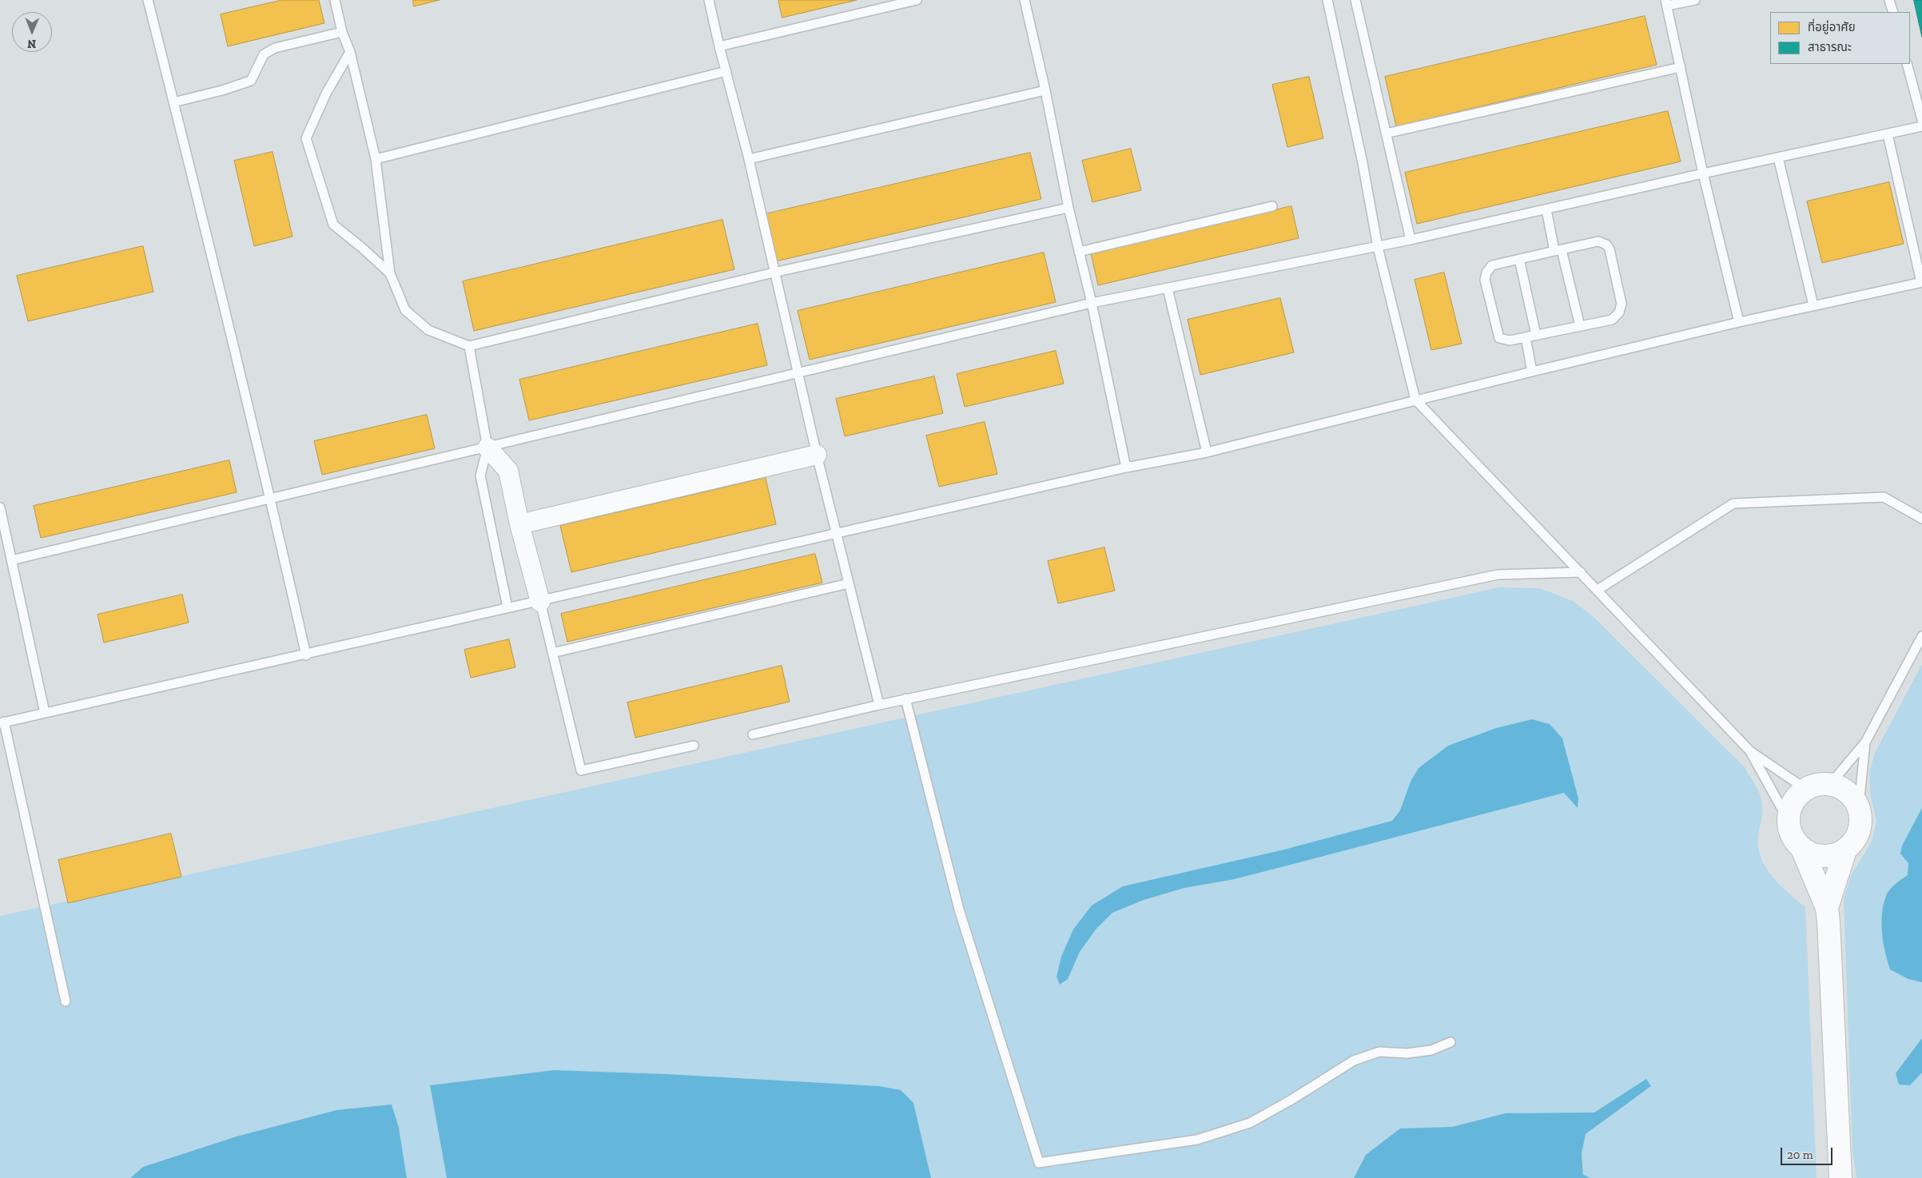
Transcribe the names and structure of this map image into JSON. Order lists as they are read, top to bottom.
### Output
{
  "legend": ["ที่อยู่อาศัย", "สาธารณะ"],
  "scale_bar": "20 m",
  "north": "bottom"
}
